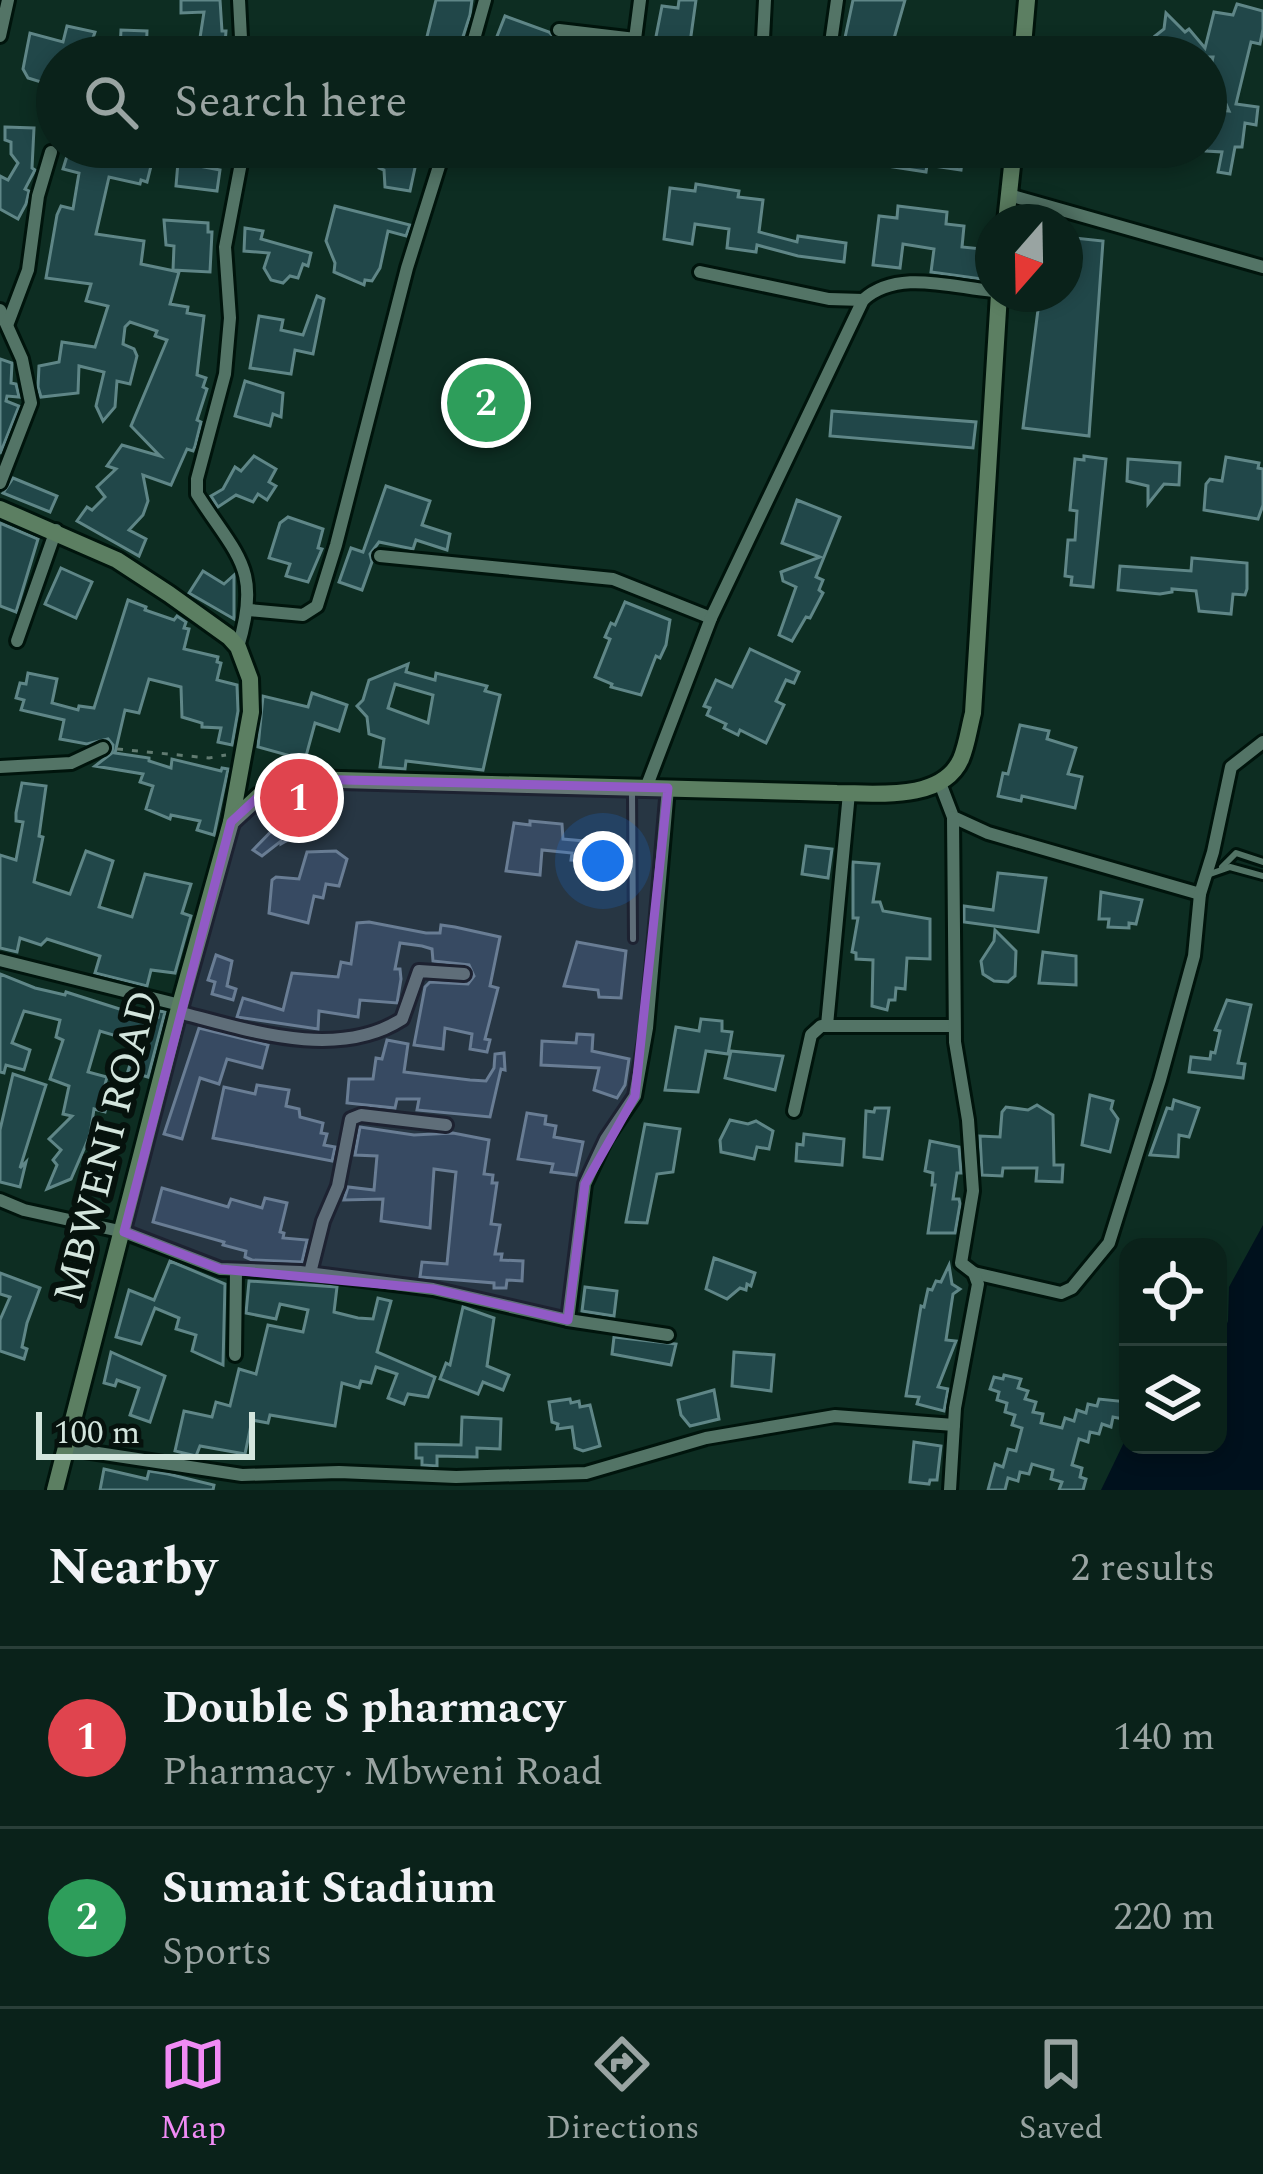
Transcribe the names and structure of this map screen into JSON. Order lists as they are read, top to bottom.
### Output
{
  "streets": {
    "street": ["MBWENI ROAD"]
  },
  "scale_bar": "100 m",
  "north": "bottom",
  "page": {
    "search": "Search here",
    "pins": ["2", "1"],
    "scale": "100 m",
    "heading": ["Nearby", "2 results"],
    "list": [
      {
        "mark": "1",
        "name": "Double S pharmacy",
        "note": "Pharmacy · Mbweni Road",
        "value": "140 m"
      },
      {
        "mark": "2",
        "name": "Sumait Stadium",
        "note": "Sports",
        "value": "220 m"
      }
    ],
    "nav": ["Map", "Directions", "Saved"]
  }
}
